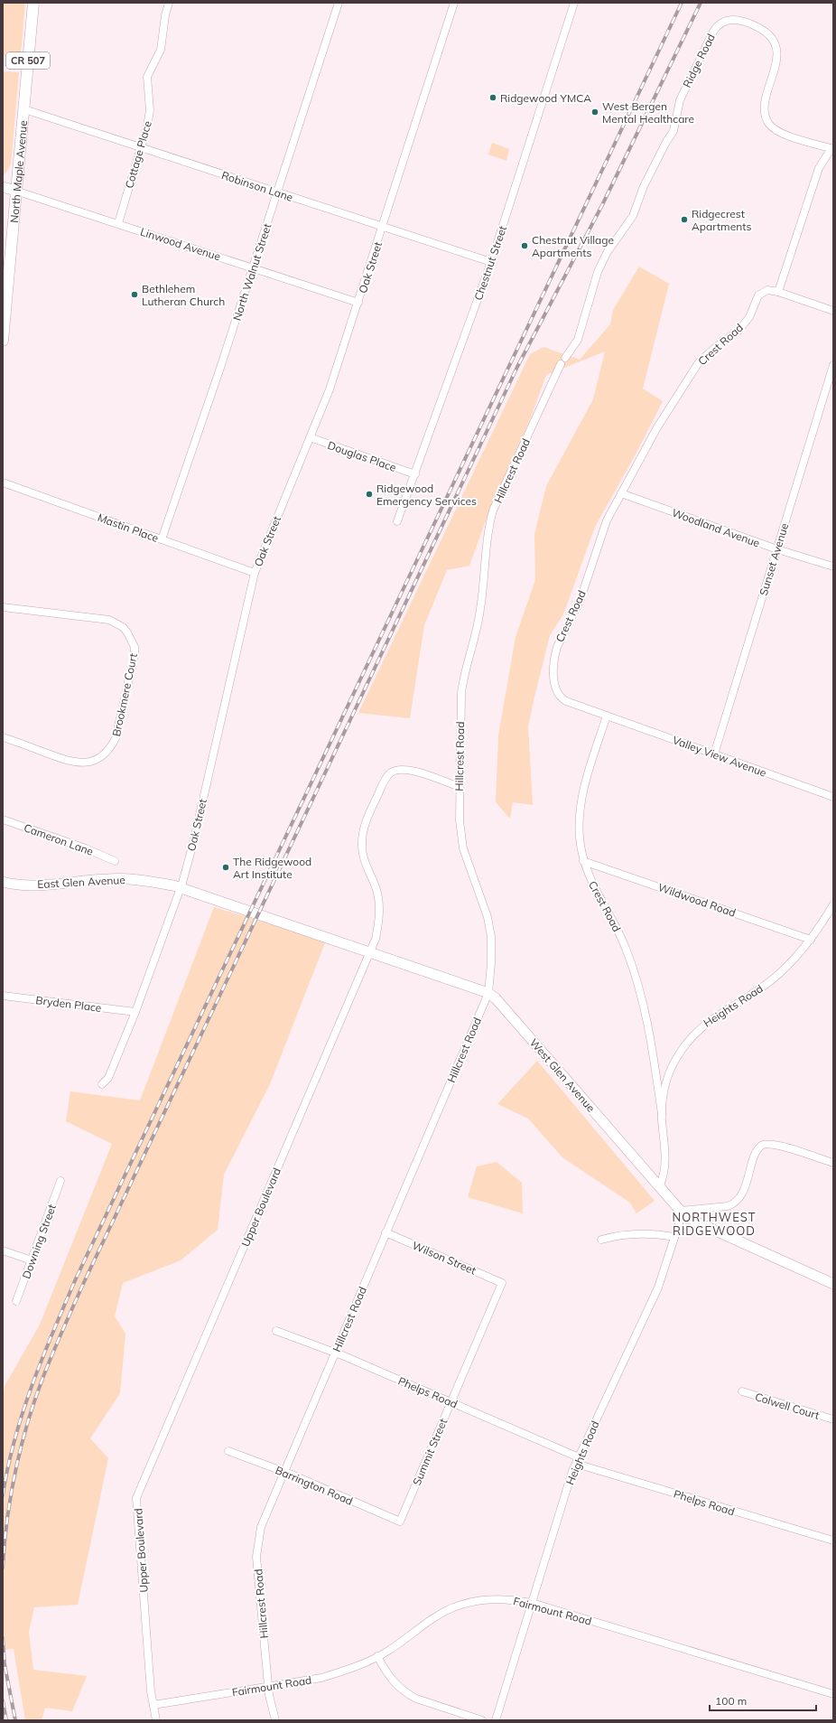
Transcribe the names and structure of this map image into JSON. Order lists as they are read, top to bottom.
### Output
{
  "streets": {
    "main road": ["CR 507", "North Maple Avenue"],
    "street": [
      "Ridge Road",
      "Cottage Place",
      "Robinson Lane",
      "Linwood Avenue",
      "Chestnut Street",
      "Oak Street",
      "North Walnut Street",
      "Crest Road",
      "Douglas Place",
      "Hillcrest Road",
      "Mastin Place",
      "Woodland Avenue",
      "Sunset Avenue",
      "Brookmere Court",
      "Valley View Avenue",
      "Cameron Lane",
      "East Glen Avenue",
      "Wildwood Road",
      "Bryden Place",
      "Heights Road",
      "West Glen Avenue",
      "Upper Boulevard",
      "Downing Street",
      "Wilson Street",
      "Phelps Road",
      "Colwell Court",
      "Summit Street",
      "Barrington Road",
      "Fairmount Road"
    ]
  },
  "crossings": [
    ["Ridge Road", "Hillcrest Road"],
    ["Cottage Place", "Robinson Lane"],
    ["Cottage Place", "Linwood Avenue"],
    ["North Maple Avenue", "Robinson Lane"],
    ["North Maple Avenue", "Linwood Avenue"],
    ["Robinson Lane", "Chestnut Street"],
    ["Robinson Lane", "Oak Street"],
    ["Robinson Lane", "North Walnut Street"],
    ["Linwood Avenue", "Oak Street"],
    ["Linwood Avenue", "North Walnut Street"],
    ["Chestnut Street", "Douglas Place"],
    ["Oak Street", "Douglas Place"],
    ["Oak Street", "Mastin Place"],
    ["Oak Street", "East Glen Avenue"],
    ["Oak Street", "Bryden Place"],
    ["North Walnut Street", "Mastin Place"],
    ["Crest Road", "Woodland Avenue"],
    ["Crest Road", "Valley View Avenue"],
    ["Crest Road", "Wildwood Road"],
    ["Crest Road", "Heights Road"],
    ["Hillcrest Road", "West Glen Avenue"],
    ["Hillcrest Road", "Upper Boulevard"],
    ["Hillcrest Road", "Wilson Street"],
    ["Hillcrest Road", "Phelps Road"],
    ["Hillcrest Road", "Barrington Road"],
    ["Hillcrest Road", "Fairmount Road"],
    ["Woodland Avenue", "Sunset Avenue"],
    ["Sunset Avenue", "Valley View Avenue"],
    ["East Glen Avenue", "West Glen Avenue"],
    ["Wildwood Road", "Heights Road"],
    ["Heights Road", "West Glen Avenue"],
    ["Heights Road", "Phelps Road"],
    ["Heights Road", "Fairmount Road"],
    ["West Glen Avenue", "Upper Boulevard"],
    ["Upper Boulevard", "Fairmount Road"],
    ["Wilson Street", "Summit Street"],
    ["Phelps Road", "Summit Street"],
    ["Summit Street", "Barrington Road"]
  ],
  "districts": ["NORTHWEST RIDGEWOOD"],
  "places": [
    "Ridgewood YMCA",
    "West Bergen Mental Healthcare",
    "Ridgecrest Apartments",
    "Chestnut Village Apartments",
    "Bethlehem Lutheran Church",
    "Ridgewood Emergency Services",
    "The Ridgewood Art Institute"
  ],
  "scale_bar": "100 m"
}
